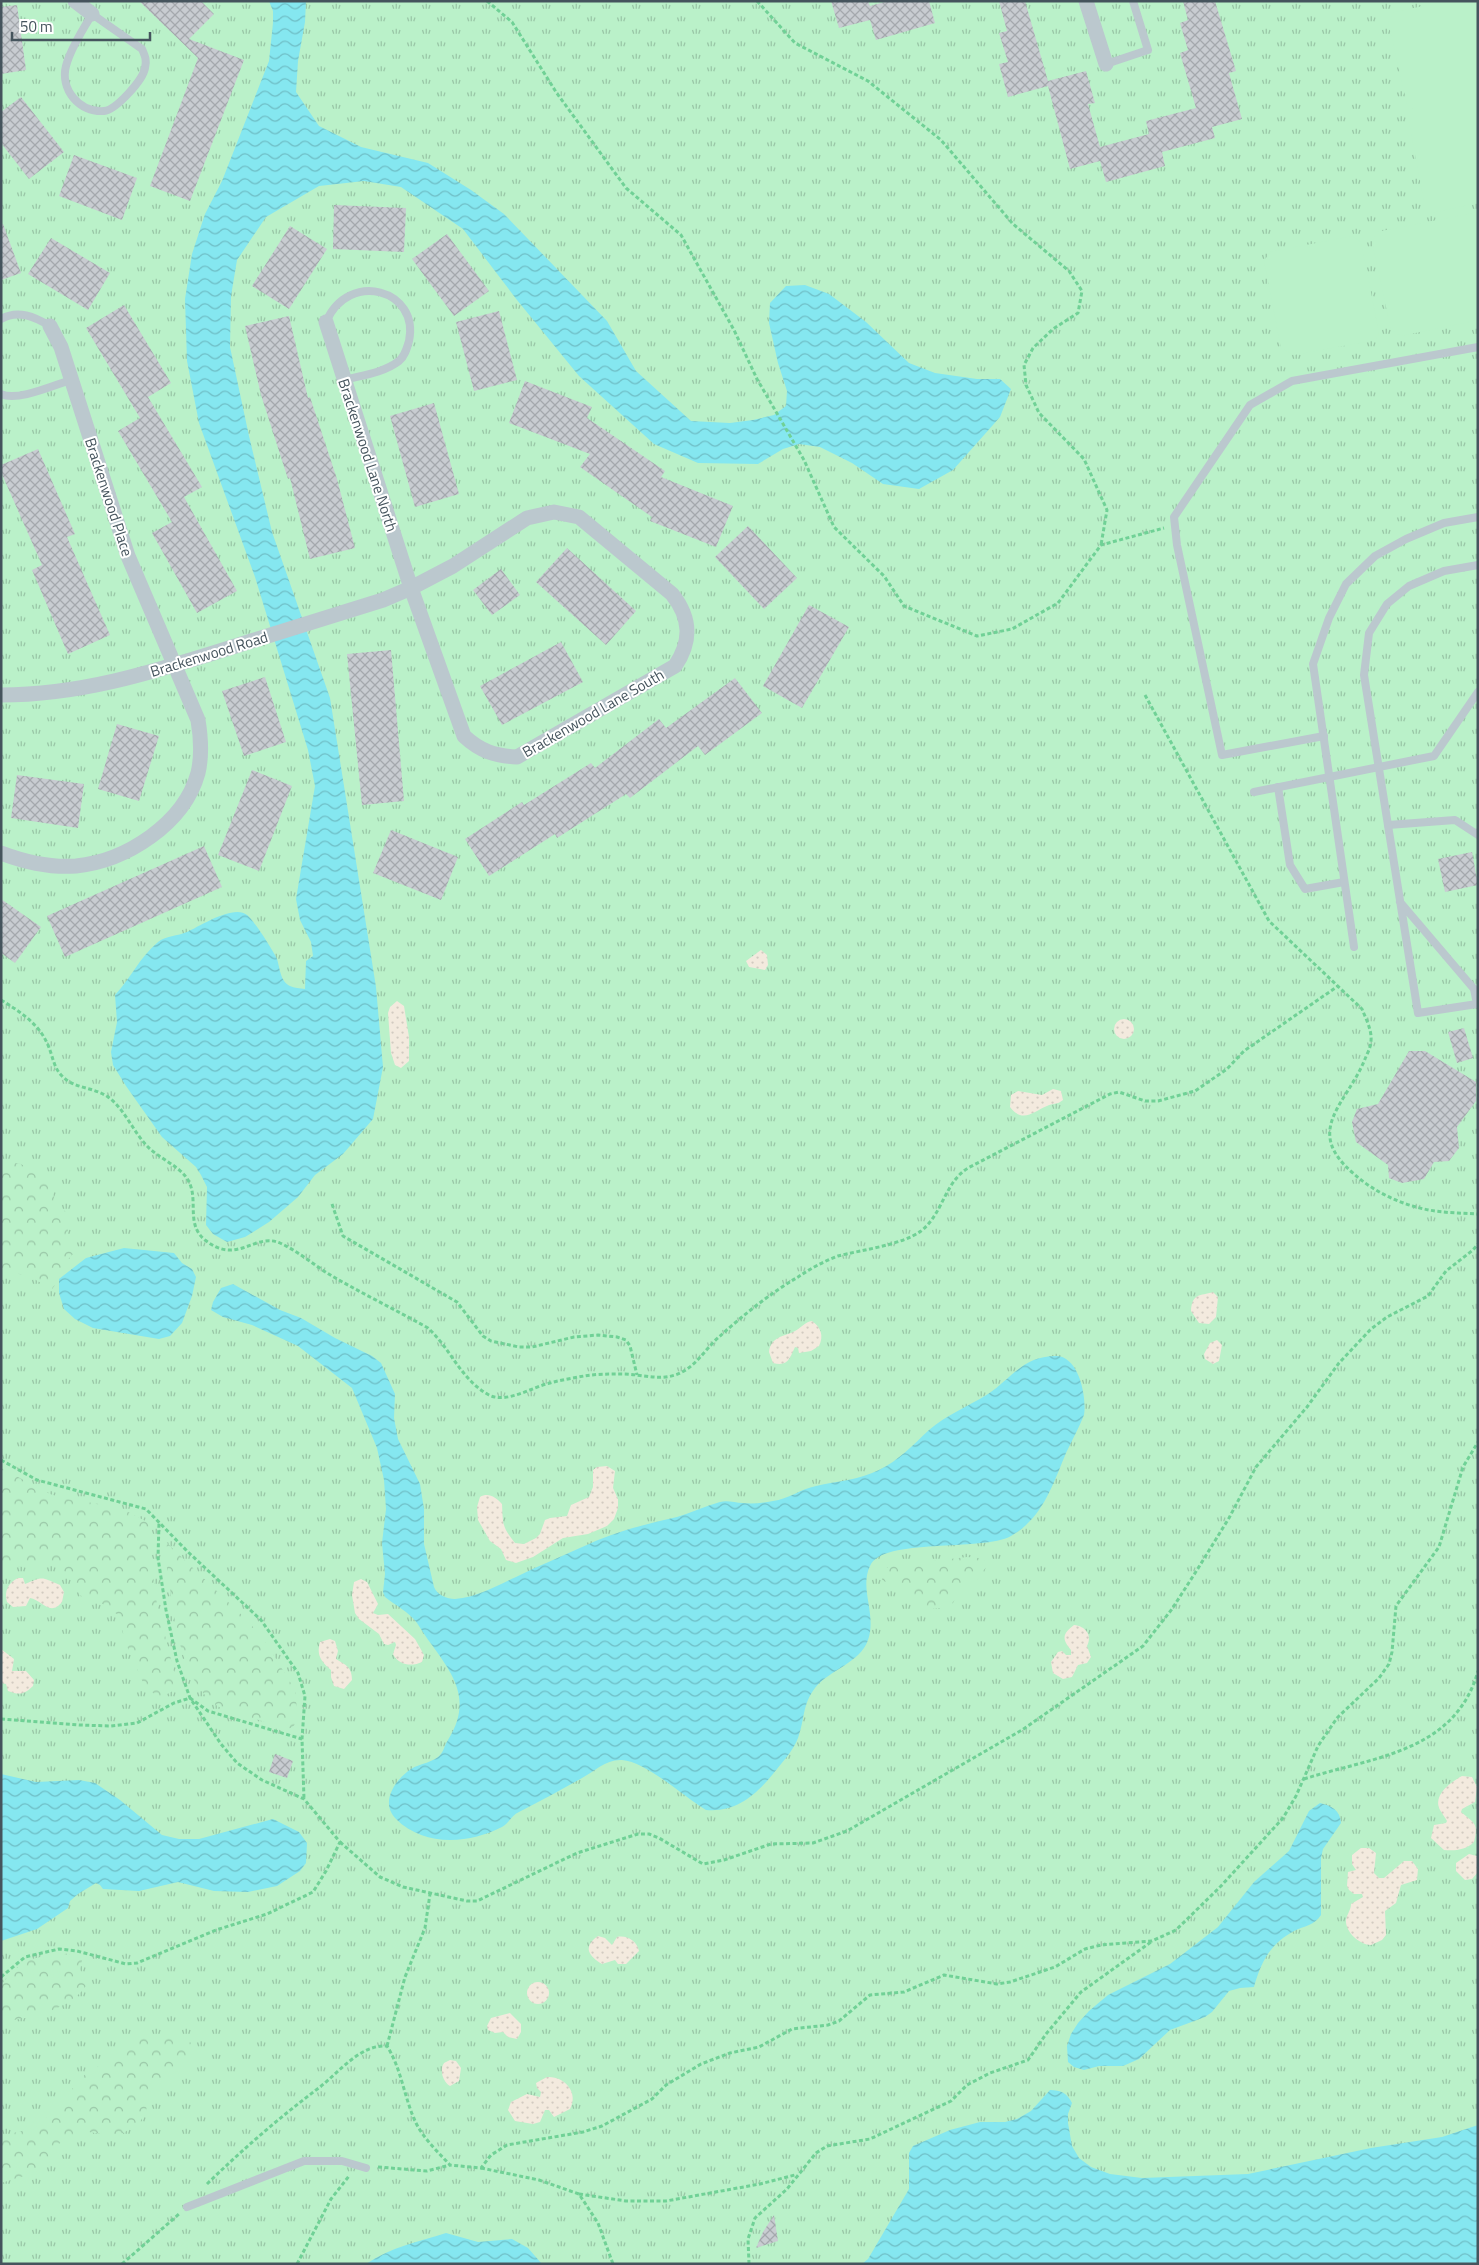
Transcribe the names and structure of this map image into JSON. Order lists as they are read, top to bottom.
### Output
{
  "streets": {
    "street": [
      "Brackenwood Lane North",
      "Brackenwood Place",
      "Brackenwood Road",
      "Brackenwood Lane South"
    ]
  },
  "crossings": [
    ["Brackenwood Lane North", "Brackenwood Road"],
    ["Brackenwood Lane North", "Brackenwood Lane South"],
    ["Brackenwood Place", "Brackenwood Road"],
    ["Brackenwood Road", "Brackenwood Lane South"]
  ],
  "scale_bar": "50 m"
}
